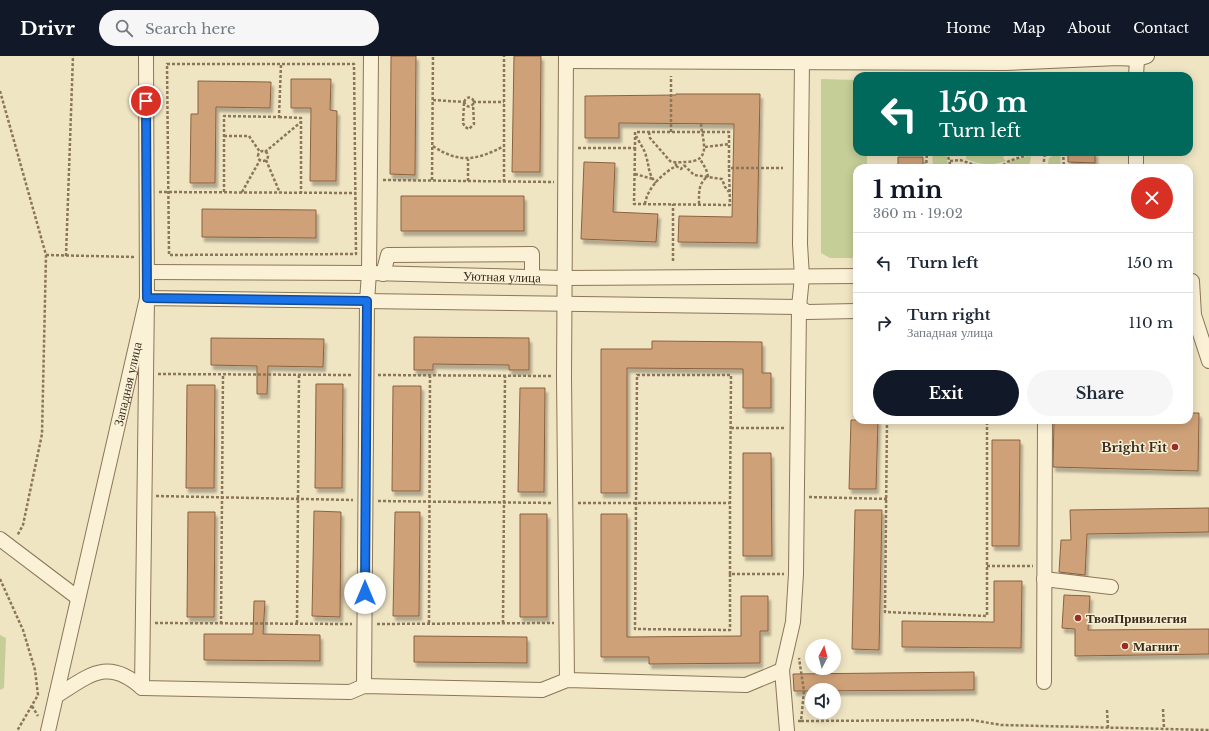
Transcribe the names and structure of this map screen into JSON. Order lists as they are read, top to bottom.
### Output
{
  "streets": {
    "street": ["Уютная улица", "Западная улица"]
  },
  "crossings": [
    ["Уютная улица", "Западная улица"]
  ],
  "places": ["Bright Fit", "ТвояПривилегия", "Магнит"],
  "north": "top",
  "page": {
    "header": "Drivr",
    "search": "Search here",
    "nav": [
      "Home",
      "Map",
      "About",
      "Contact"
    ],
    "turn": ["150 m", "Turn left"],
    "heading": ["1 min", "360 m · 19:02"],
    "list": [
      {
        "name": "Turn left",
        "value": "150 m"
      },
      {
        "name": "Turn right",
        "note": "Западная улица",
        "value": "110 m"
      }
    ],
    "buttons": ["Exit", "Share"]
  }
}
